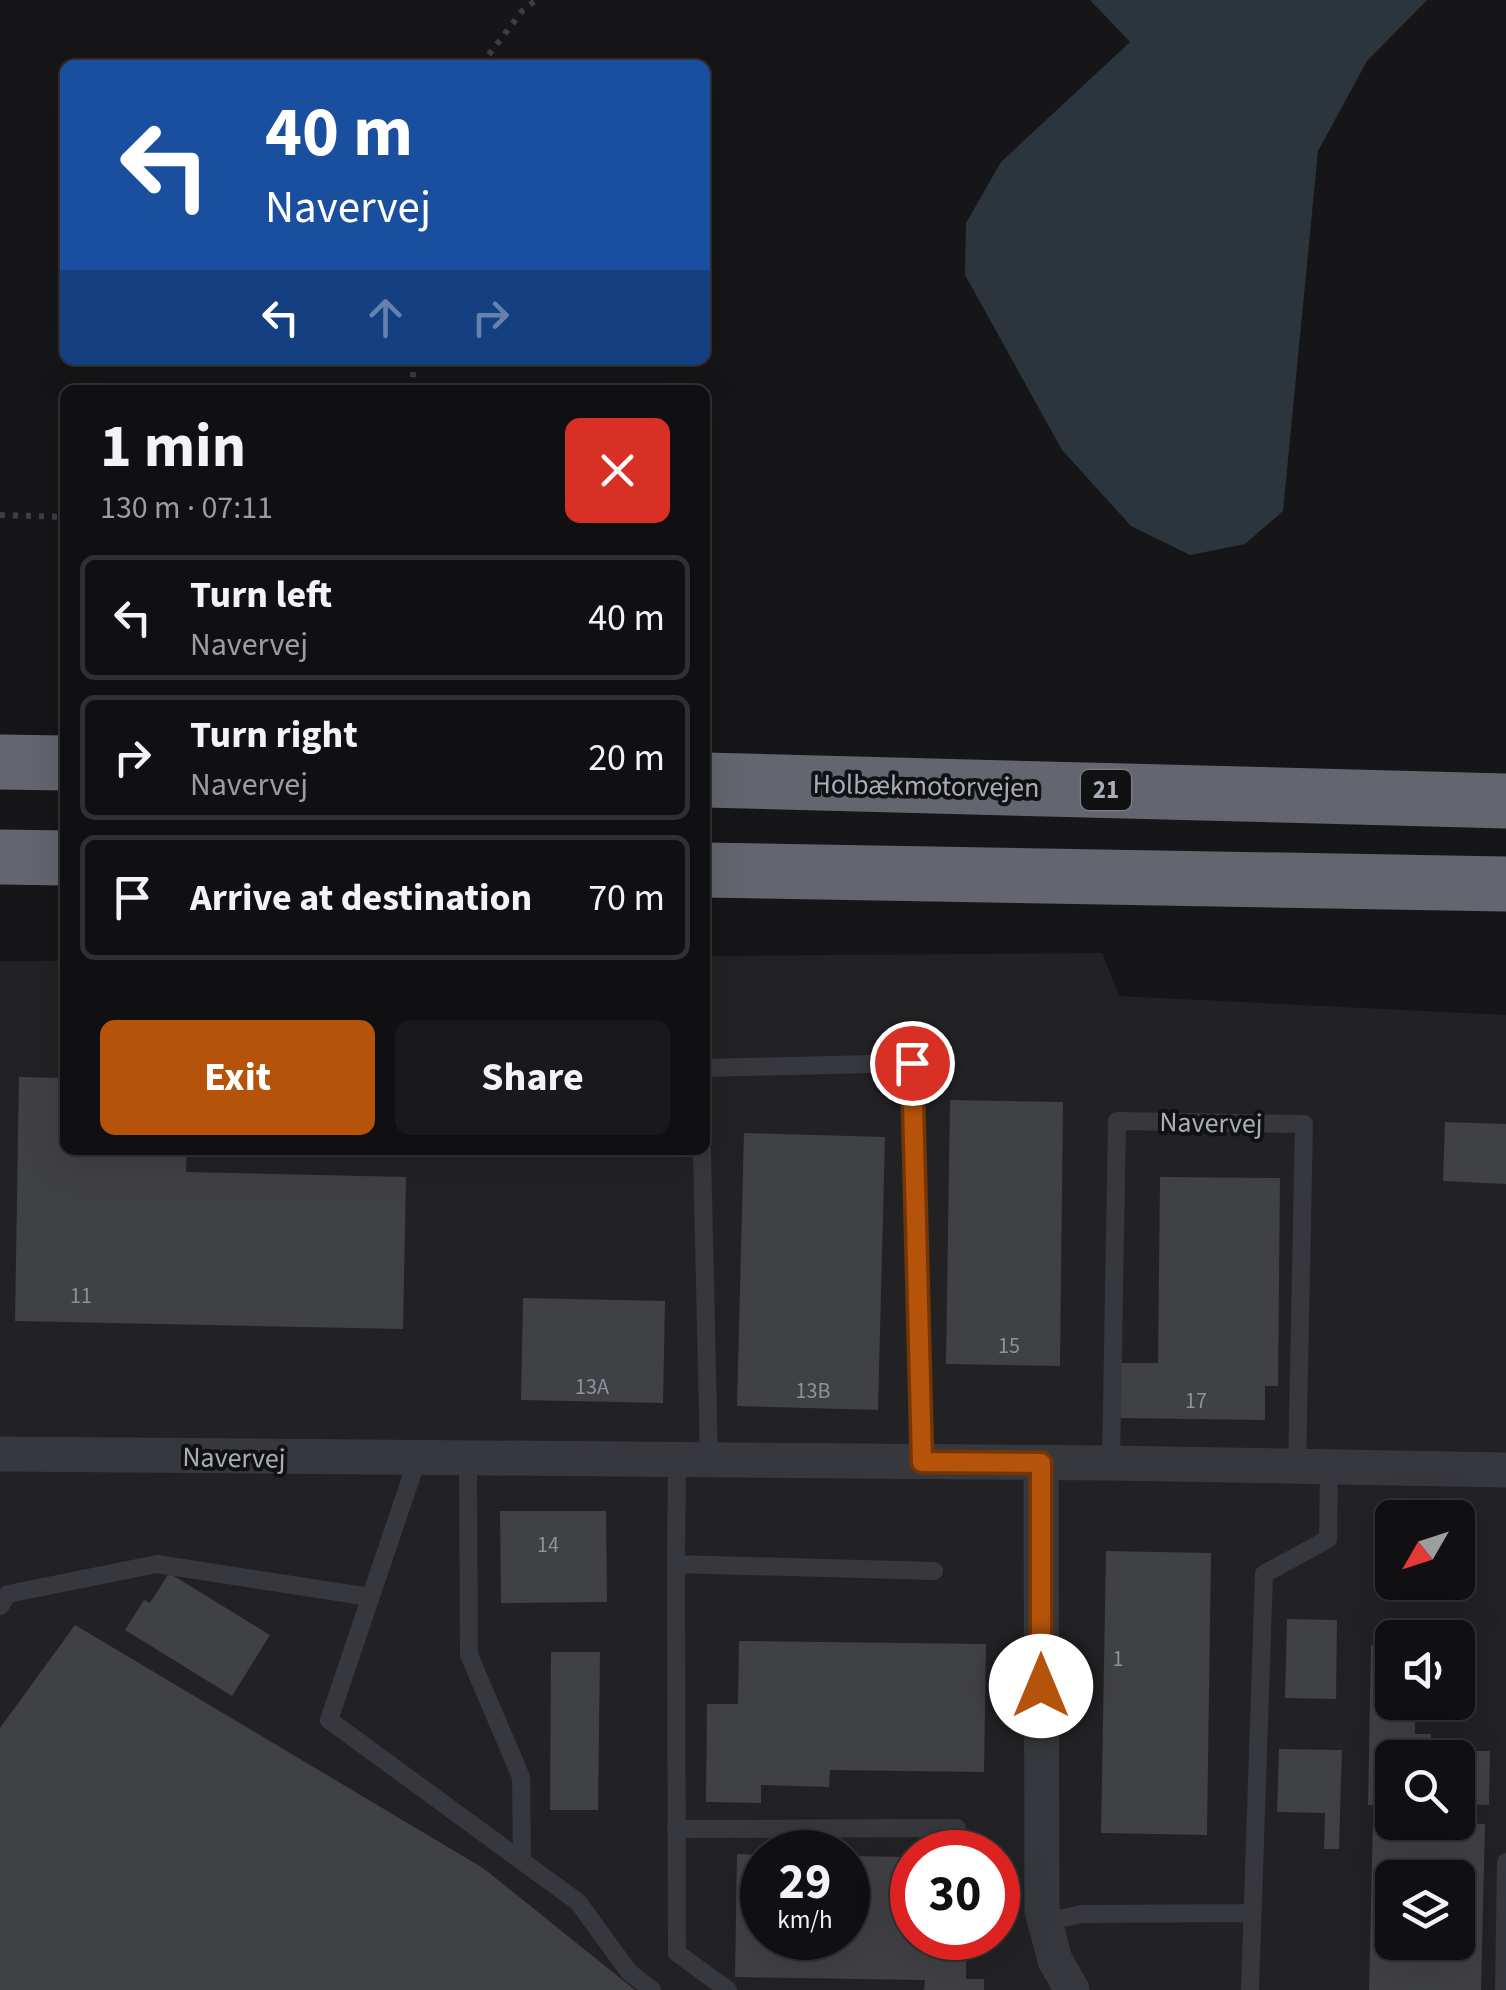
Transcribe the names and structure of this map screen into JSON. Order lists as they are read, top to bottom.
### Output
{
  "streets": {
    "highway": ["Holbækmotorvejen", "21"],
    "street": ["Navervej"]
  },
  "house_numbers": [
    "11",
    "15",
    "13A",
    "13B",
    "17",
    "14",
    "1"
  ],
  "north": "bottom left",
  "page": {
    "turn": ["40 m", "Navervej"],
    "heading": ["1 min", "130 m · 07:11"],
    "list": [
      {
        "name": "Turn left",
        "note": "Navervej",
        "value": "40 m"
      },
      {
        "name": "Turn right",
        "note": "Navervej",
        "value": "20 m"
      },
      {
        "name": "Arrive at destination",
        "value": "70 m"
      }
    ],
    "buttons": ["Exit", "Share"],
    "speed": "29 km/h",
    "limit": "30"
  }
}
